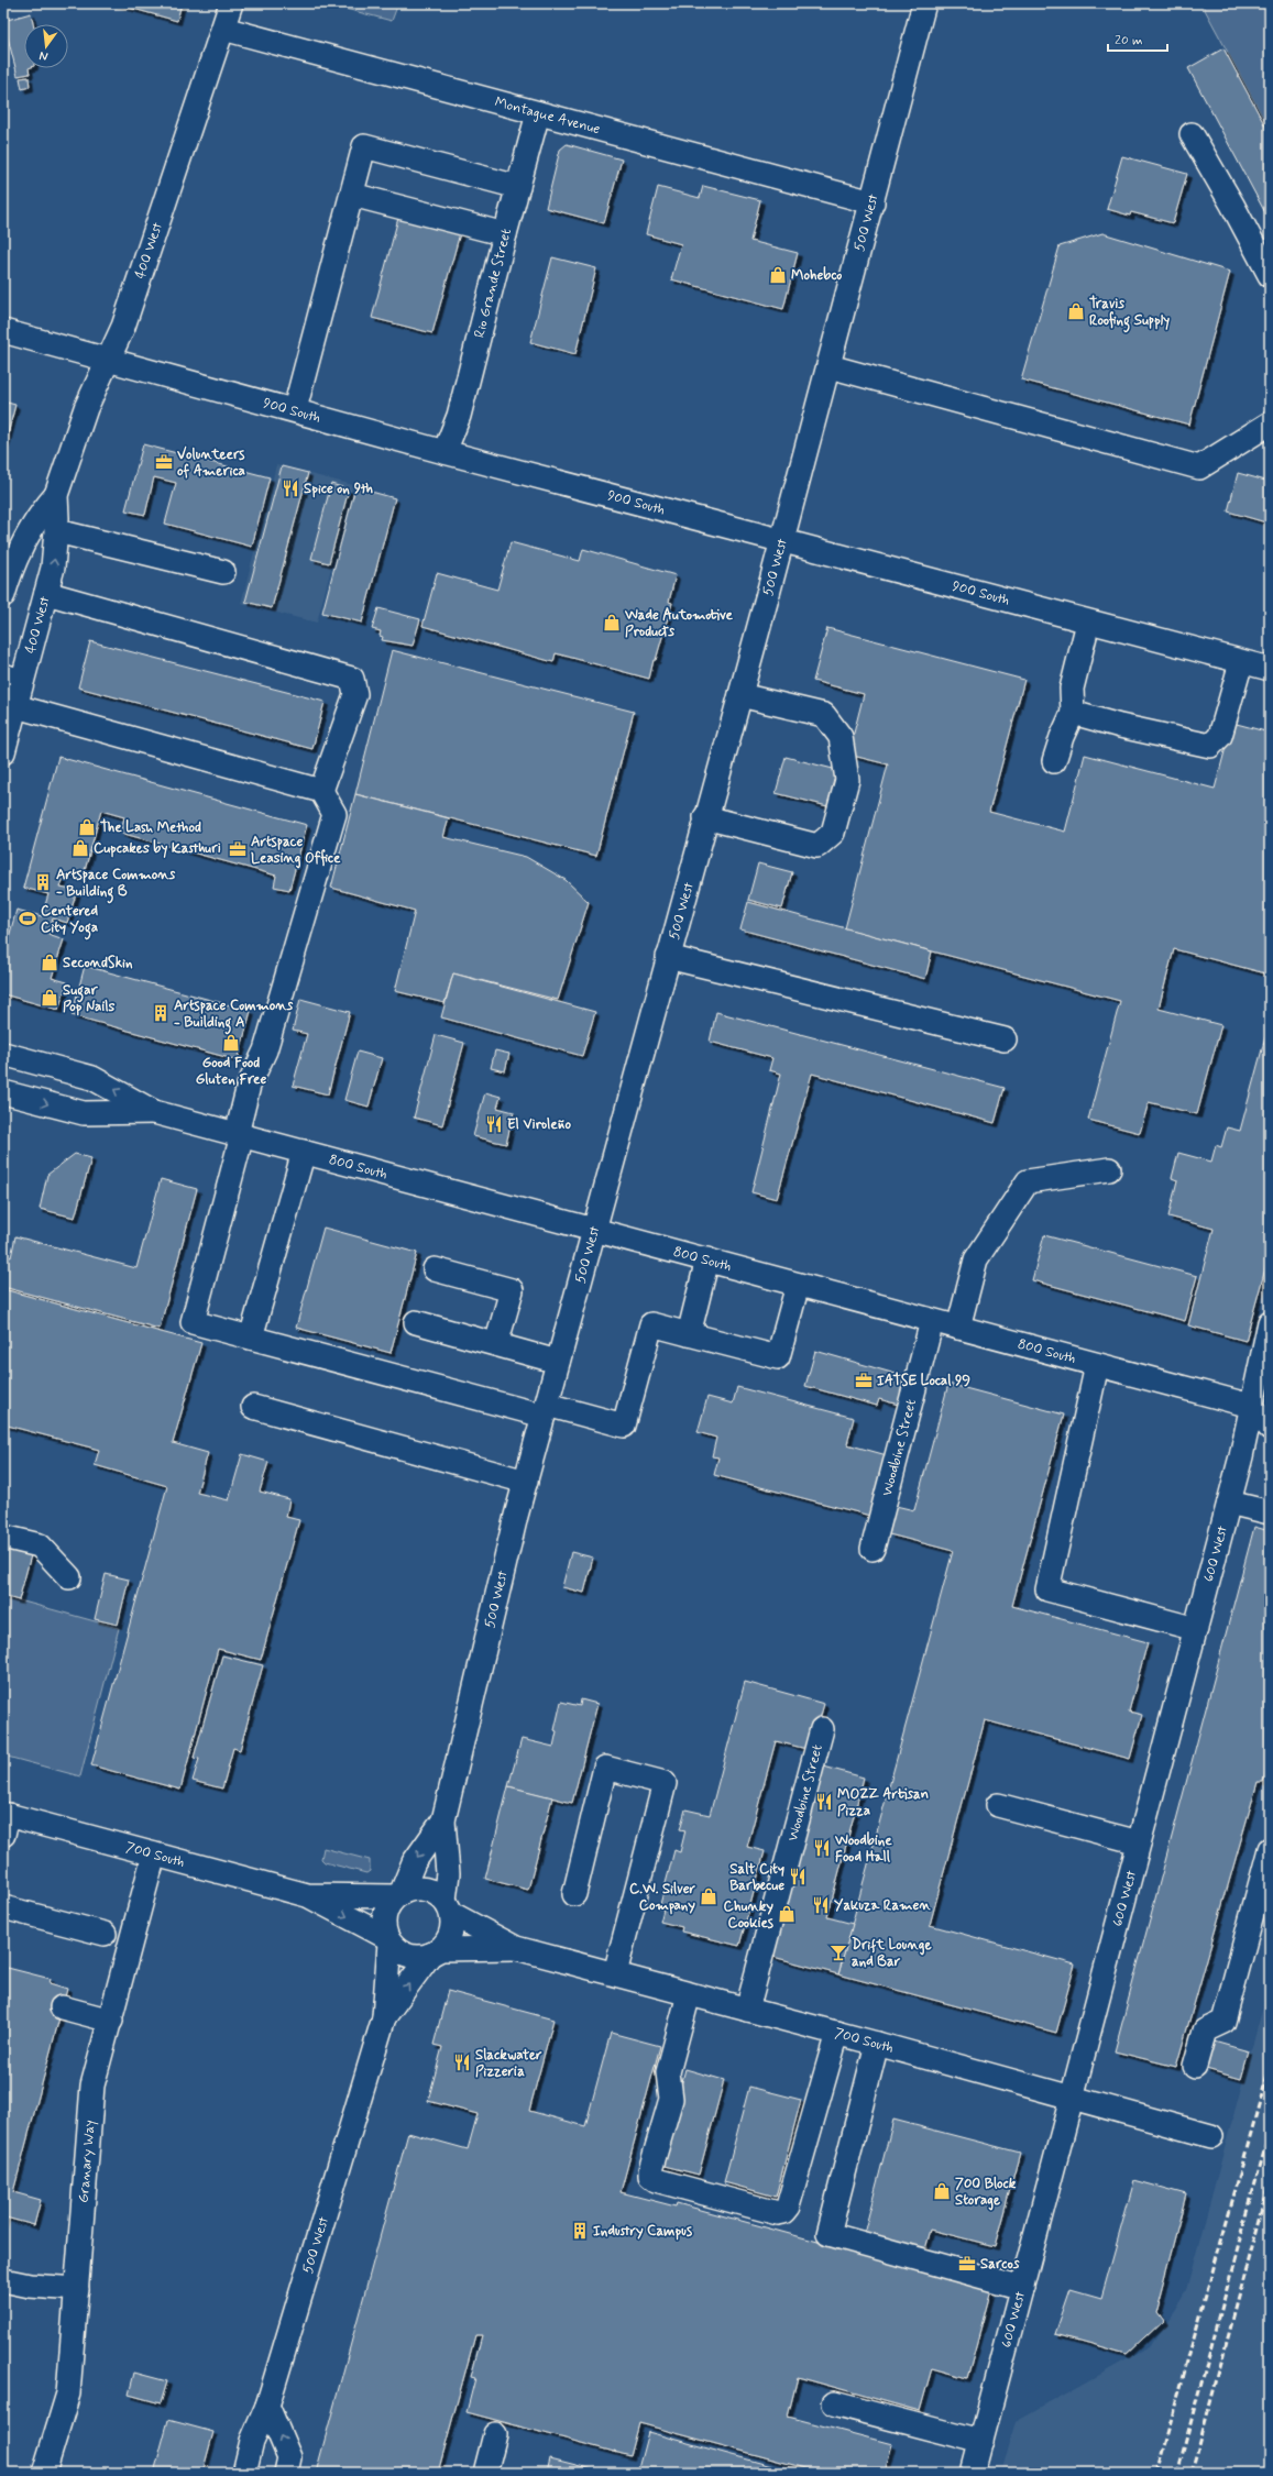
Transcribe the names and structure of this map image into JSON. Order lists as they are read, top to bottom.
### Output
{
  "streets": {
    "street": [
      "Montague Avenue",
      "500 West",
      "400 West",
      "Rio Grande Street",
      "900 South",
      "800 South",
      "Woodbine Street",
      "600 West",
      "700 South",
      "Granary Way"
    ]
  },
  "crossings": [
    ["Montague Avenue", "500 West"],
    ["Montague Avenue", "400 West"],
    ["Montague Avenue", "Rio Grande Street"],
    ["500 West", "900 South"],
    ["500 West", "800 South"],
    ["500 West", "700 South"],
    ["400 West", "900 South"],
    ["Rio Grande Street", "900 South"],
    ["800 South", "Woodbine Street"],
    ["800 South", "600 West"],
    ["Woodbine Street", "700 South"],
    ["600 West", "700 South"],
    ["700 South", "Granary Way"]
  ],
  "places": {
    "shop": [
      "Mohebco",
      "Travis Roofing Supply",
      "Wade Automotive Products",
      "The Lash Method",
      "Cupcakes by Kasthuri",
      "SecondSkin",
      "Sugar Pop Nails",
      "Good Food Gluten Free",
      "C.W. Silver Company",
      "Chunky Cookies",
      "700 Block Storage"
    ],
    "office": [
      "Volunteers of America",
      "Artspace Leasing Office",
      "IATSE Local 99",
      "Sarcos"
    ],
    "restaurant": [
      "Spice on 9th",
      "El Viroleño",
      "MOZZ Artisan Pizza",
      "Woodbine Food Hall",
      "Salt City Barbecue",
      "Yakuza Ramen",
      "Slackwater Pizzeria"
    ],
    "building": ["Artspace Commons - Building B", "Artspace Commons - Building A", "Industry Campus"],
    "sports": ["Centered City Yoga"],
    "bar": ["Drift Lounge and Bar"]
  },
  "scale_bar": "20 m",
  "north": "bottom"
}
